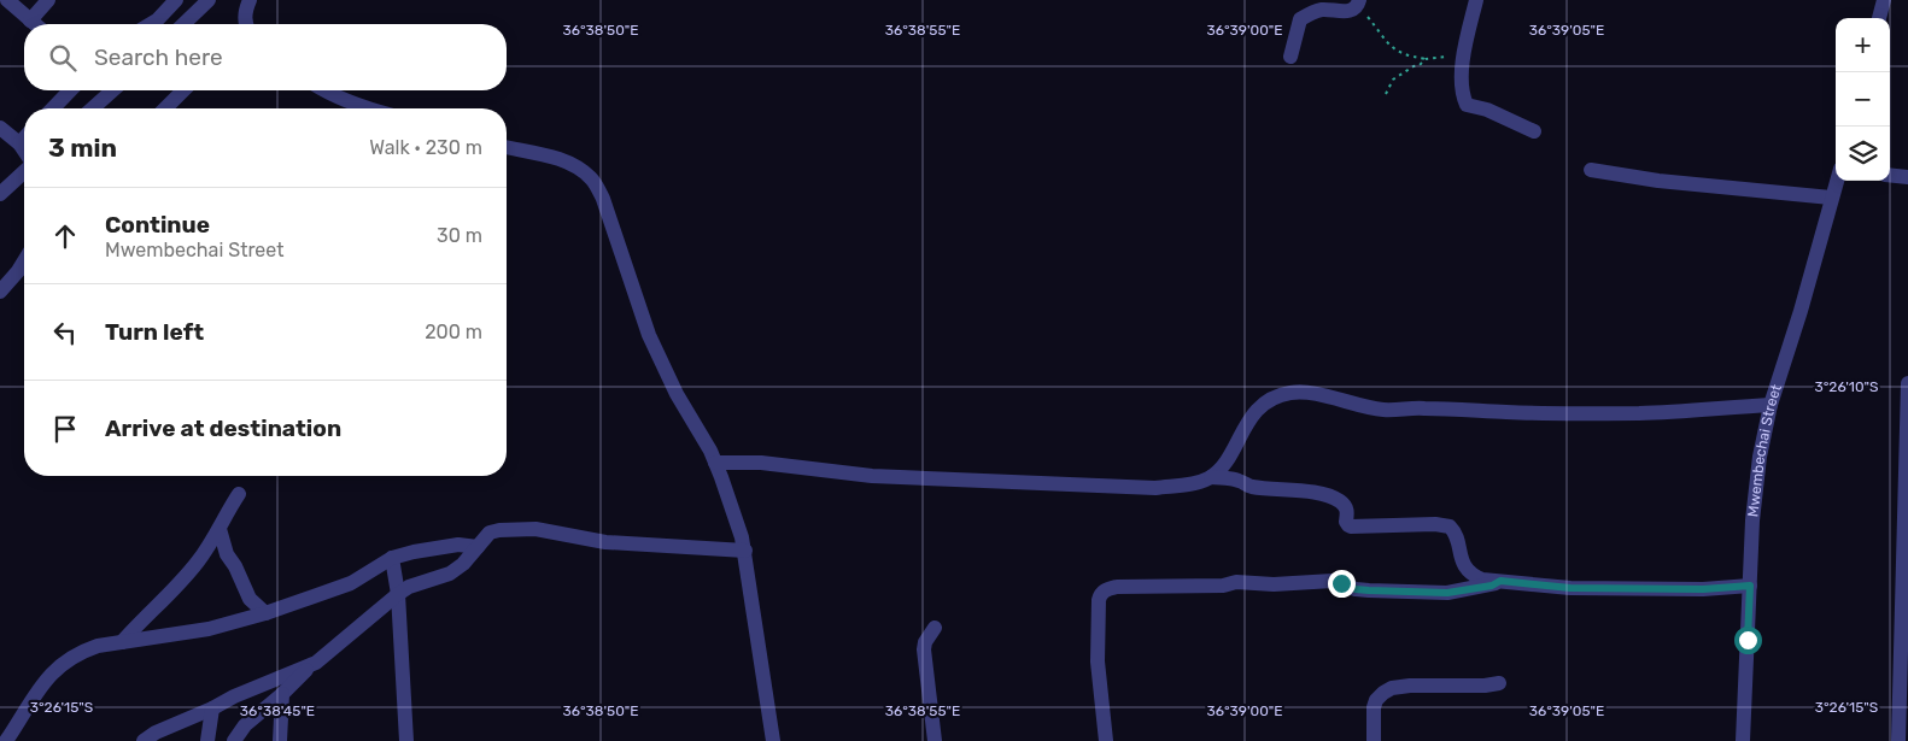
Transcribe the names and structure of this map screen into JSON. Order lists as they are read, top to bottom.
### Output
{
  "streets": {
    "street": ["Mwembechai Street"]
  },
  "page": {
    "map_buttons": ["+", "−"],
    "search": "Search here",
    "heading": ["3 min", "Walk · 230 m"],
    "list": [
      ["Continue", "Mwembechai Street", "30 m"],
      ["Turn left", "200 m"],
      "Arrive at destination"
    ]
  },
  "coordinates": [
    "36°38'50\"E",
    "36°38'55\"E",
    "36°39'00\"E",
    "36°39'05\"E",
    "3°26'10\"S",
    "3°26'15\"S",
    "36°38'45\"E"
  ]
}
